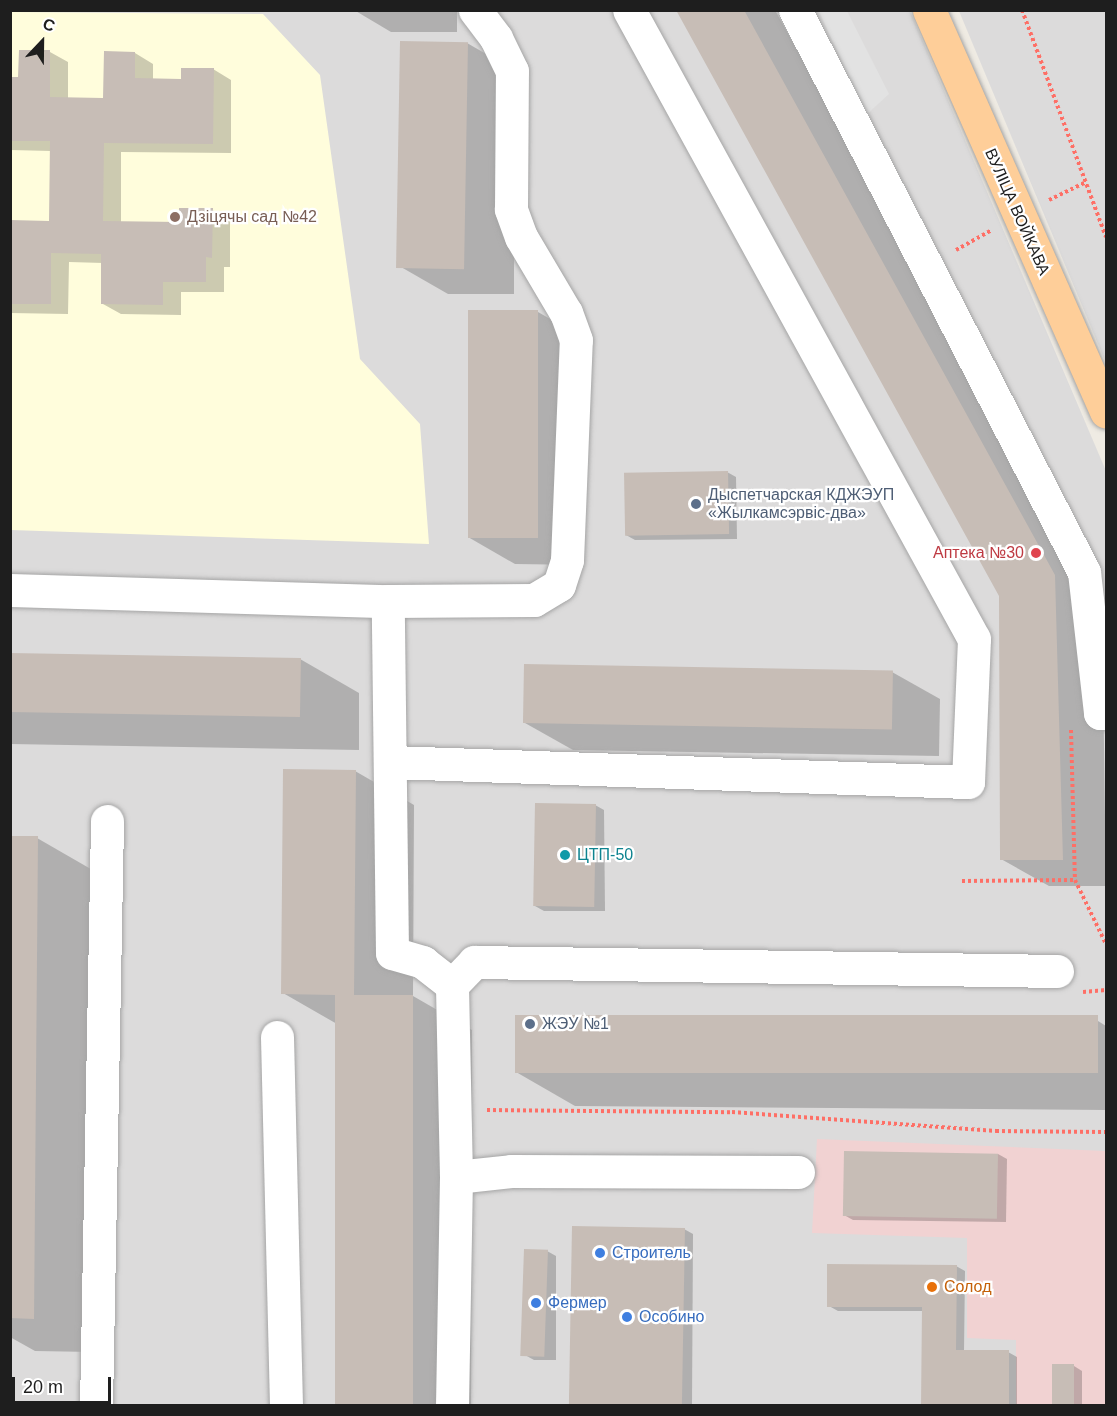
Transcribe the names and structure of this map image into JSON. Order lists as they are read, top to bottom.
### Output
{
  "streets": {
    "main road": ["ВУЛІЦА ВОЙКАВА"]
  },
  "places": [
    "Дзіцячы сад №42",
    "Дыспетчарская КДЖЭУП «Жылкамсэрвіс-два»",
    "Аптека №30",
    "ЦТП-50",
    "ЖЭУ №1",
    "Строитель",
    "Солод",
    "Фермер",
    "Особино"
  ],
  "scale_bar": "20 m",
  "north": "top"
}
